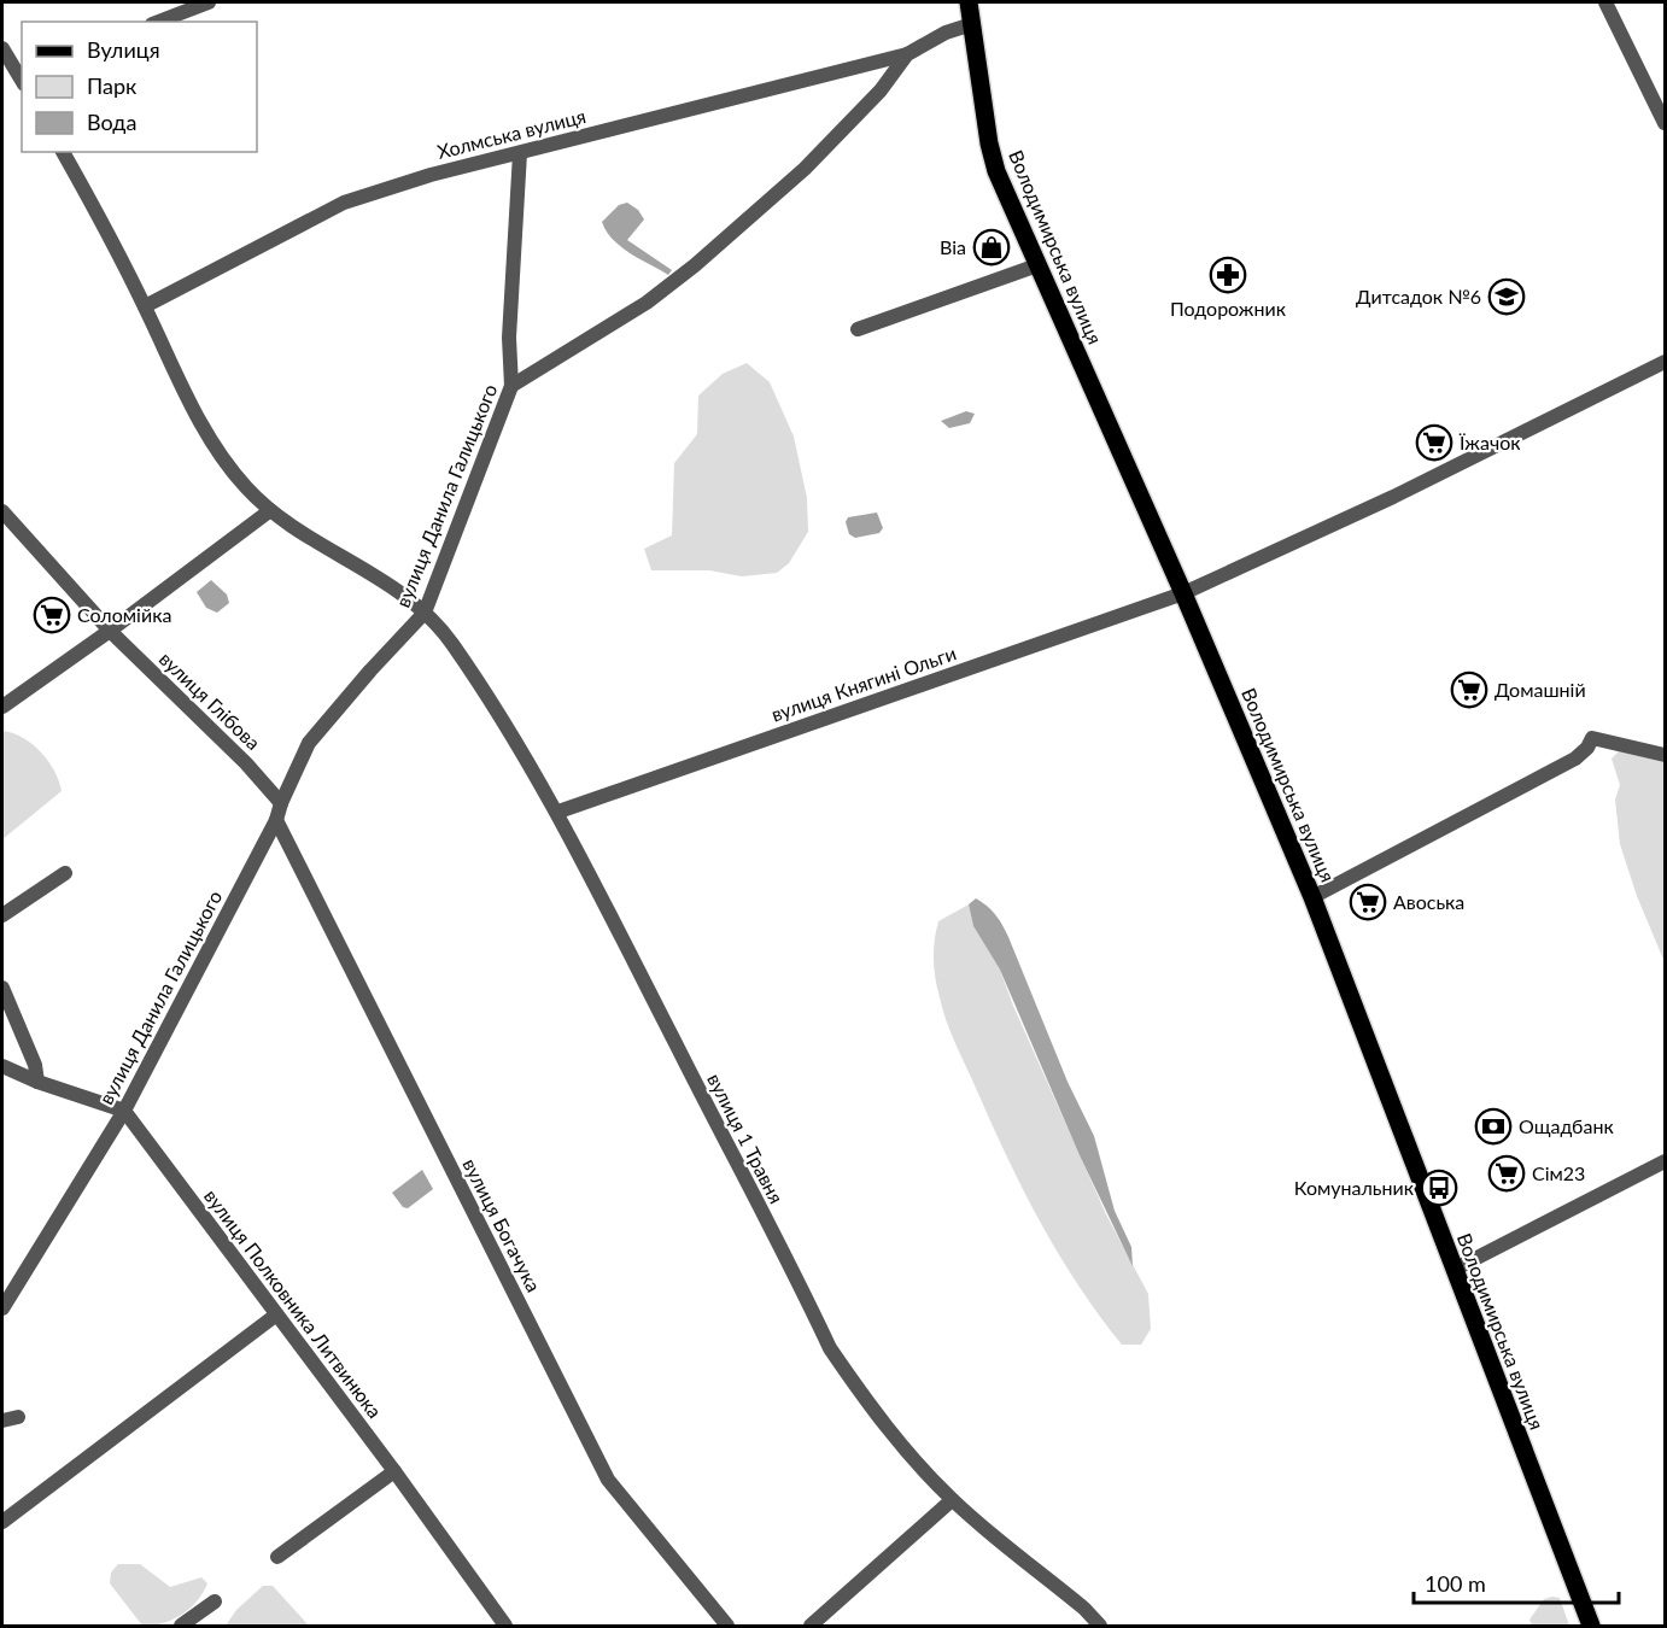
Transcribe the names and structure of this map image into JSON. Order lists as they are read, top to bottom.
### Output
{
  "streets": {
    "main road": ["Володимирська вулиця"],
    "street": [
      "Холмська вулиця",
      "вулиця Данила Галицького",
      "вулиця Княгині Ольги",
      "вулиця Глібова",
      "вулиця 1 Травня",
      "вулиця Богачука",
      "вулиця Полковника Литвинюка"
    ]
  },
  "crossings": [
    ["Холмська вулиця", "вулиця Данила Галицького"],
    ["Володимирська вулиця", "вулиця Данила Галицького"],
    ["Володимирська вулиця", "вулиця Княгині Ольги"],
    ["вулиця Данила Галицького", "вулиця Глібова"],
    ["вулиця Данила Галицького", "вулиця 1 Травня"],
    ["вулиця Данила Галицького", "вулиця Богачука"],
    ["вулиця Данила Галицького", "вулиця Полковника Литвинюка"],
    ["вулиця Княгині Ольги", "вулиця 1 Травня"]
  ],
  "places": {
    "shop": ["Віа"],
    "pharmacy": ["Подорожник"],
    "school or university": ["Дитсадок №6"],
    "supermarket": [
      "Їжачок",
      "Соломійка",
      "Домашній",
      "Авоська",
      "Сім23"
    ],
    "bank": ["Ощадбанк"],
    "bus stop": ["Комунальник"]
  },
  "legend": ["Вулиця", "Парк", "Вода"],
  "scale_bar": "100 m"
}
